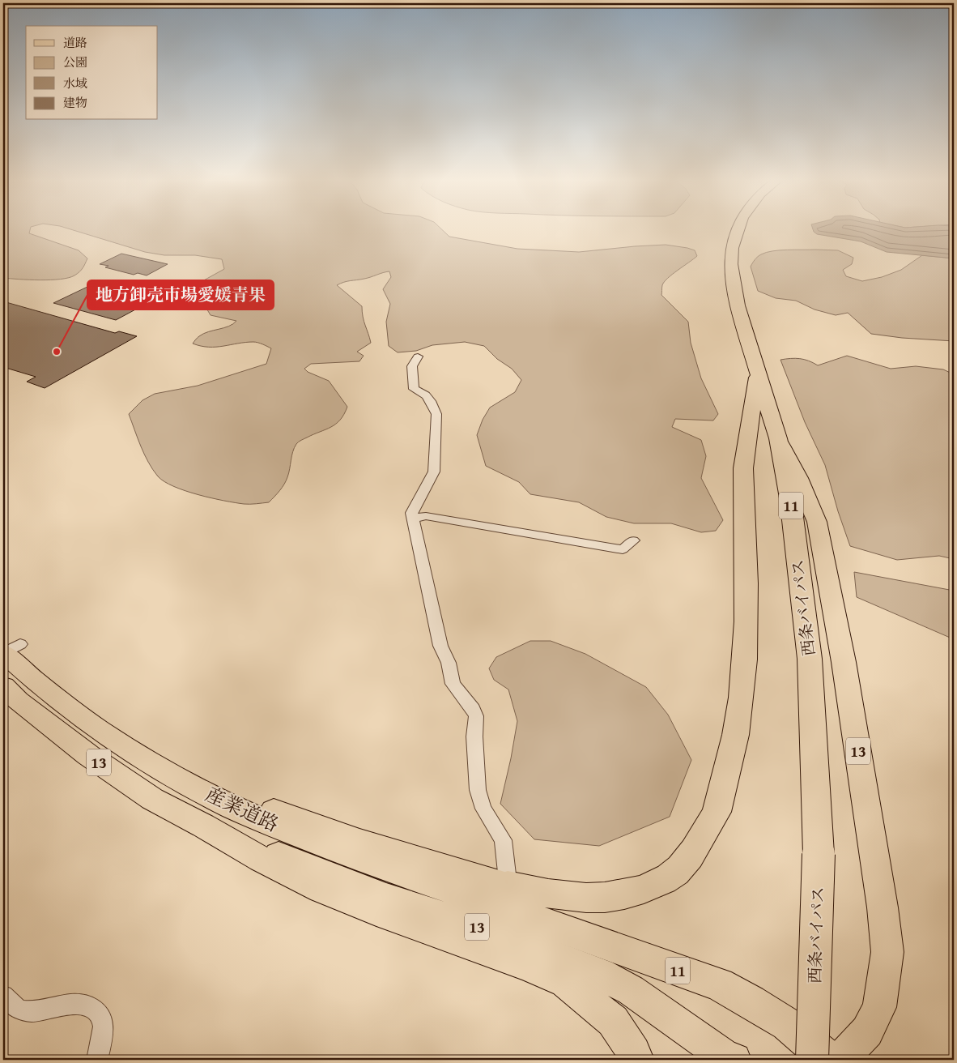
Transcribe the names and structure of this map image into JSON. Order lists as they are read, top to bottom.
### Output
{
  "streets": {
    "highway": ["11", "西条バイパス"],
    "main road": ["13", "産業道路"]
  },
  "crossings": [
    ["11", "西条バイパス"],
    ["11", "13"],
    ["11", "産業道路"],
    ["西条バイパス", "13"],
    ["13", "産業道路"]
  ],
  "places": ["地方卸売市場愛媛青果"],
  "legend": [
    "道路",
    "公園",
    "水域",
    "建物"
  ]
}
